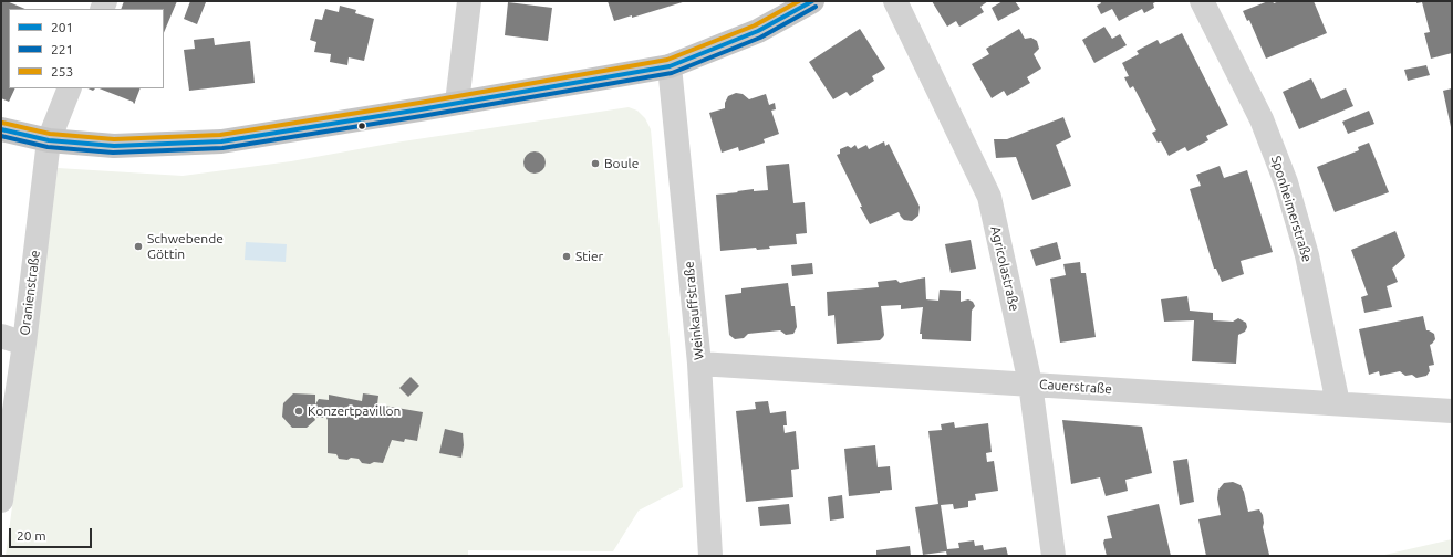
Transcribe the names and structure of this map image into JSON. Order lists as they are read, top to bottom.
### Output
{
  "streets": {
    "street": [
      "Sponheimerstraße",
      "Agricolastraße",
      "Oranienstraße",
      "Weinkauffstraße",
      "Cauerstraße"
    ]
  },
  "crossings": [
    ["Sponheimerstraße", "Cauerstraße"],
    ["Agricolastraße", "Cauerstraße"],
    ["Weinkauffstraße", "Cauerstraße"]
  ],
  "places": [
    "Boule",
    "Schwebende Göttin",
    "Stier",
    "Konzertpavillon"
  ],
  "lines": ["transit line 201", "transit line 253", "transit line 221"],
  "legend": ["201", "221", "253"],
  "scale_bar": "20 m"
}
